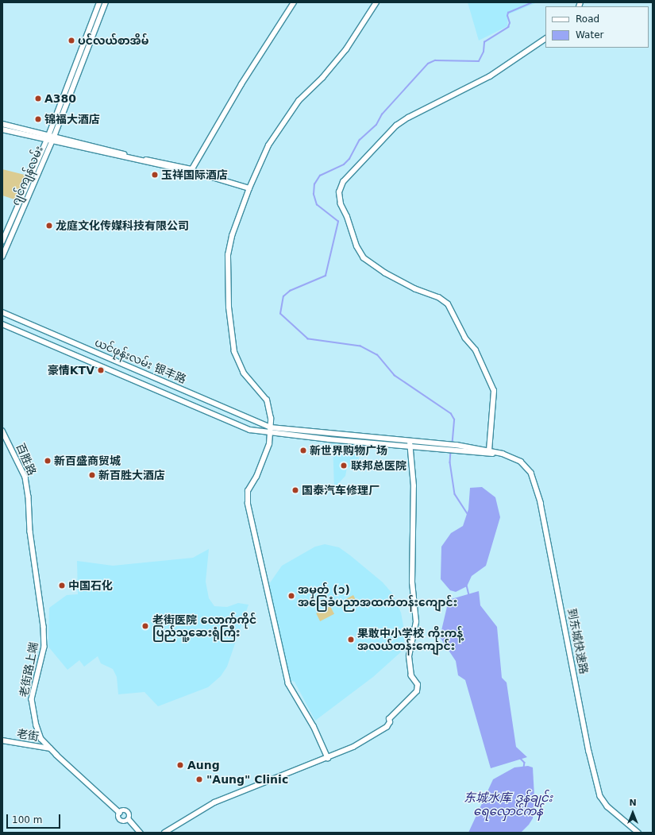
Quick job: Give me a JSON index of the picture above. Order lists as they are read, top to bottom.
{
  "streets": {
    "main road": [
      "ဂျင်ကျန်လမ်း",
      "ယင်ဖုန်းလမ်း 银丰路",
      "百胜路",
      "到东城快速路",
      "老街路上端",
      "老街"
    ]
  },
  "crossings": [
    ["ယင်ဖုန်းလမ်း 银丰路", "到东城快速路"],
    ["百胜路", "老街路上端"],
    ["老街路上端", "老街"]
  ],
  "water": ["东城水库 ဒွန်ချင်း ရေလှောင်ကန်"],
  "places": [
    "ပင်လယ်စာအိမ်",
    "A380",
    "锦福大酒店",
    "玉祥国际酒店",
    "龙庭文化传媒科技有限公司",
    "豪情KTV",
    "新世界购物广场",
    "新百盛商贸城",
    "联邦总医院",
    "新百胜大酒店",
    "国泰汽车修理厂",
    "中国石化",
    "အမှတ် (၁) အခြေခံပညာအထက်တန်းကျောင်း",
    "老街医院 လောက်ကိုင် ပြည်သူ့ဆေးရုံကြီး",
    "果敢中小学校 ကိုးကန့် အလယ်တန်းကျောင်း",
    "Aung",
    "\"Aung\" Clinic"
  ],
  "legend": ["Road", "Water"],
  "scale_bar": "100 m",
  "north": "top"
}
